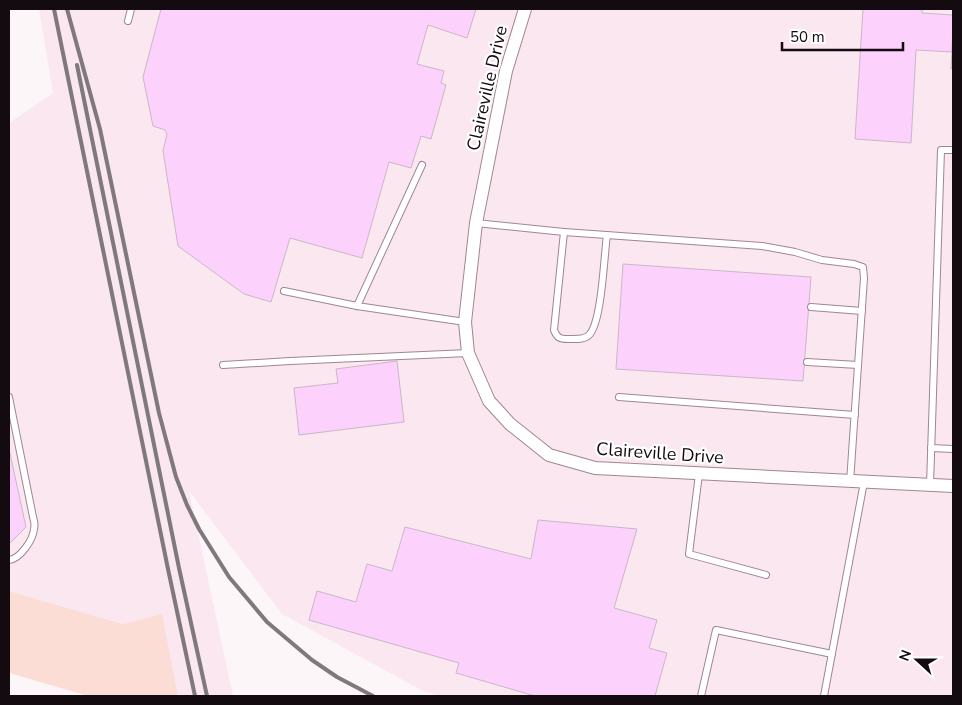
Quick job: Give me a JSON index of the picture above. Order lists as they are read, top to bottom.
{
  "streets": {
    "street": ["Claireville Drive"]
  },
  "scale_bar": "50 m",
  "north": "left"
}
